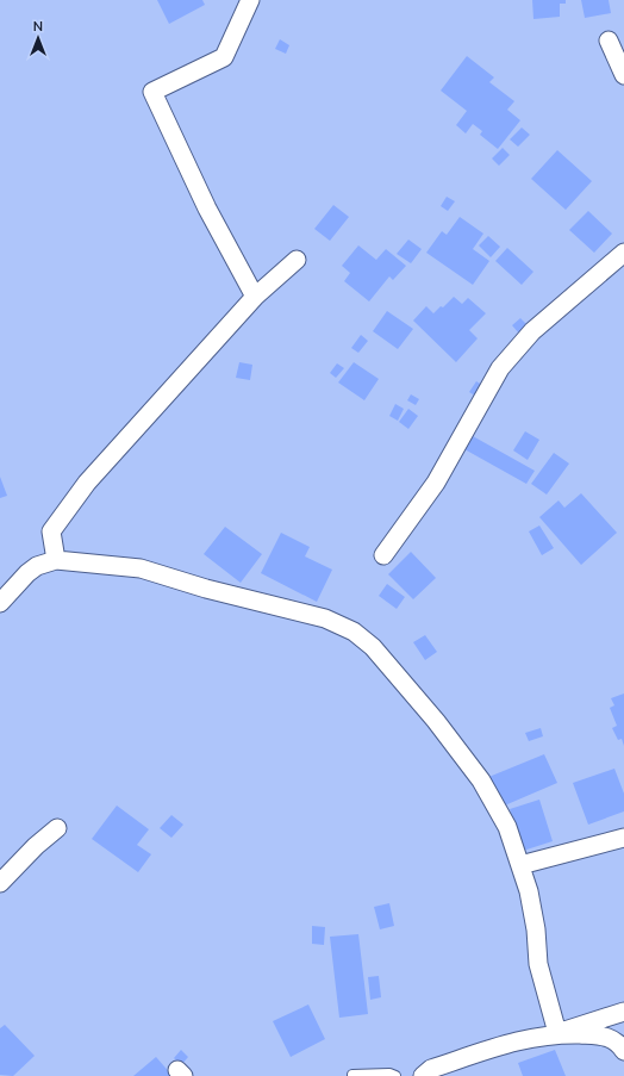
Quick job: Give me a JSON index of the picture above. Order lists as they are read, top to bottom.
{
  "north": "top"
}
